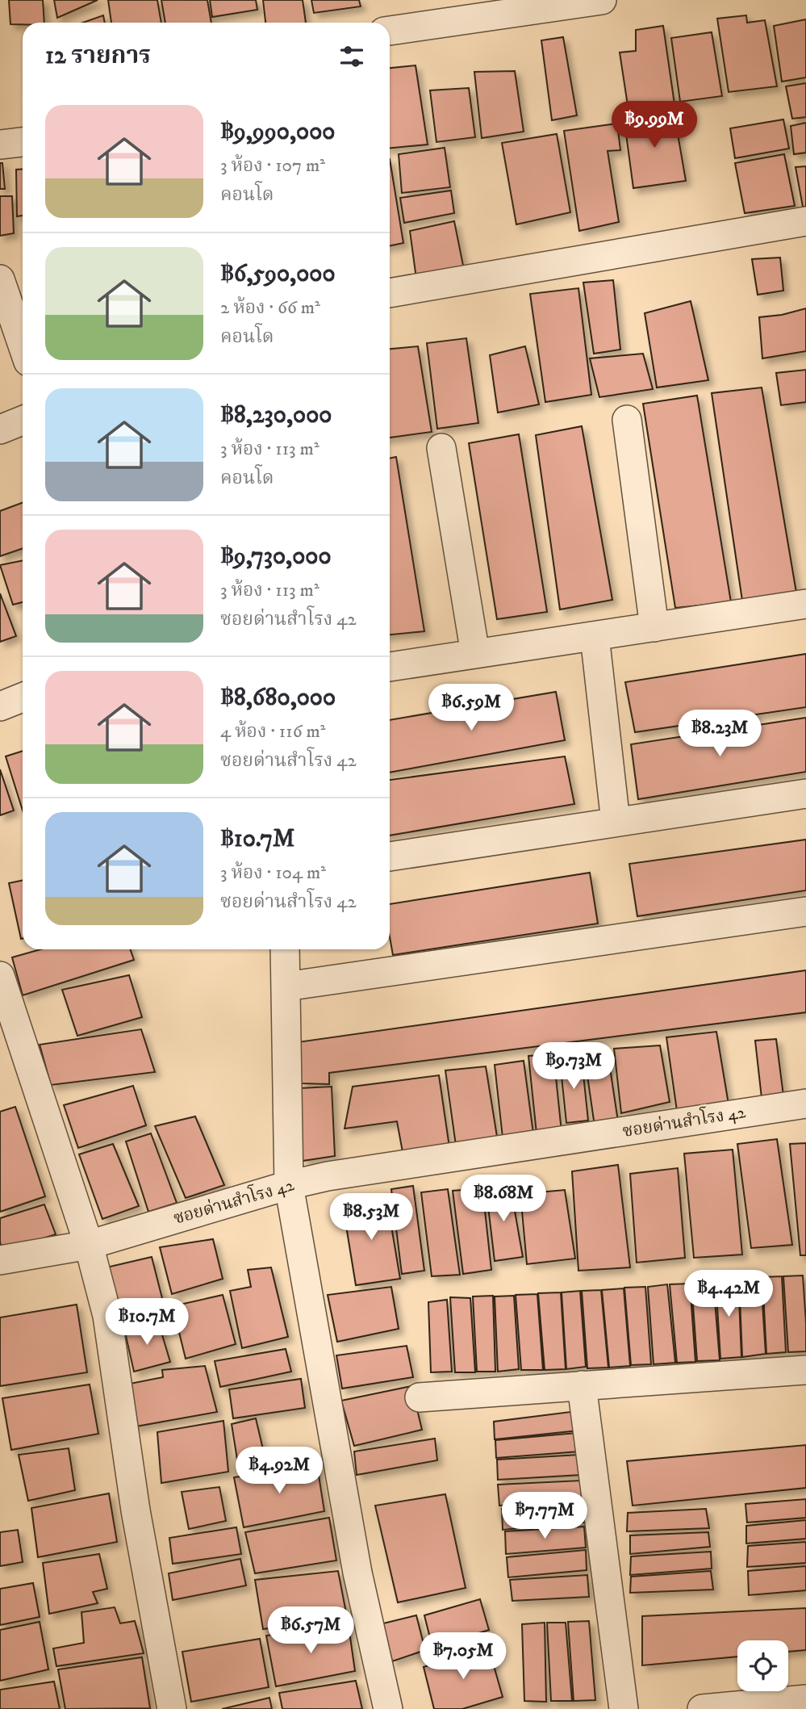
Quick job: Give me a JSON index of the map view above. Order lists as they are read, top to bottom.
{
  "streets": {
    "street": ["ซอยด่านสำโรง 42"]
  },
  "page": {
    "heading": "12 รายการ",
    "list": [
      {
        "name": "฿9,990,000",
        "note": "3 ห้อง · 107 m² · คอนโด"
      },
      {
        "name": "฿6,590,000",
        "note": "2 ห้อง · 66 m² · คอนโด"
      },
      {
        "name": "฿8,230,000",
        "note": "3 ห้อง · 113 m² · คอนโด"
      },
      {
        "name": "฿9,730,000",
        "note": "3 ห้อง · 113 m² · ซอยด่านสำโรง 42"
      },
      {
        "name": "฿8,680,000",
        "note": "4 ห้อง · 116 m² · ซอยด่านสำโรง 42"
      },
      {
        "name": "฿10.7M",
        "note": "3 ห้อง · 104 m² · ซอยด่านสำโรง 42"
      }
    ],
    "price": [
      "฿9.99M",
      "฿6.59M",
      "฿8.23M",
      "฿9.73M",
      "฿8.68M",
      "฿8.53M",
      "฿4.42M",
      "฿10.7M",
      "฿4.92M",
      "฿7.77M",
      "฿6.57M",
      "฿7.05M"
    ]
  }
}
